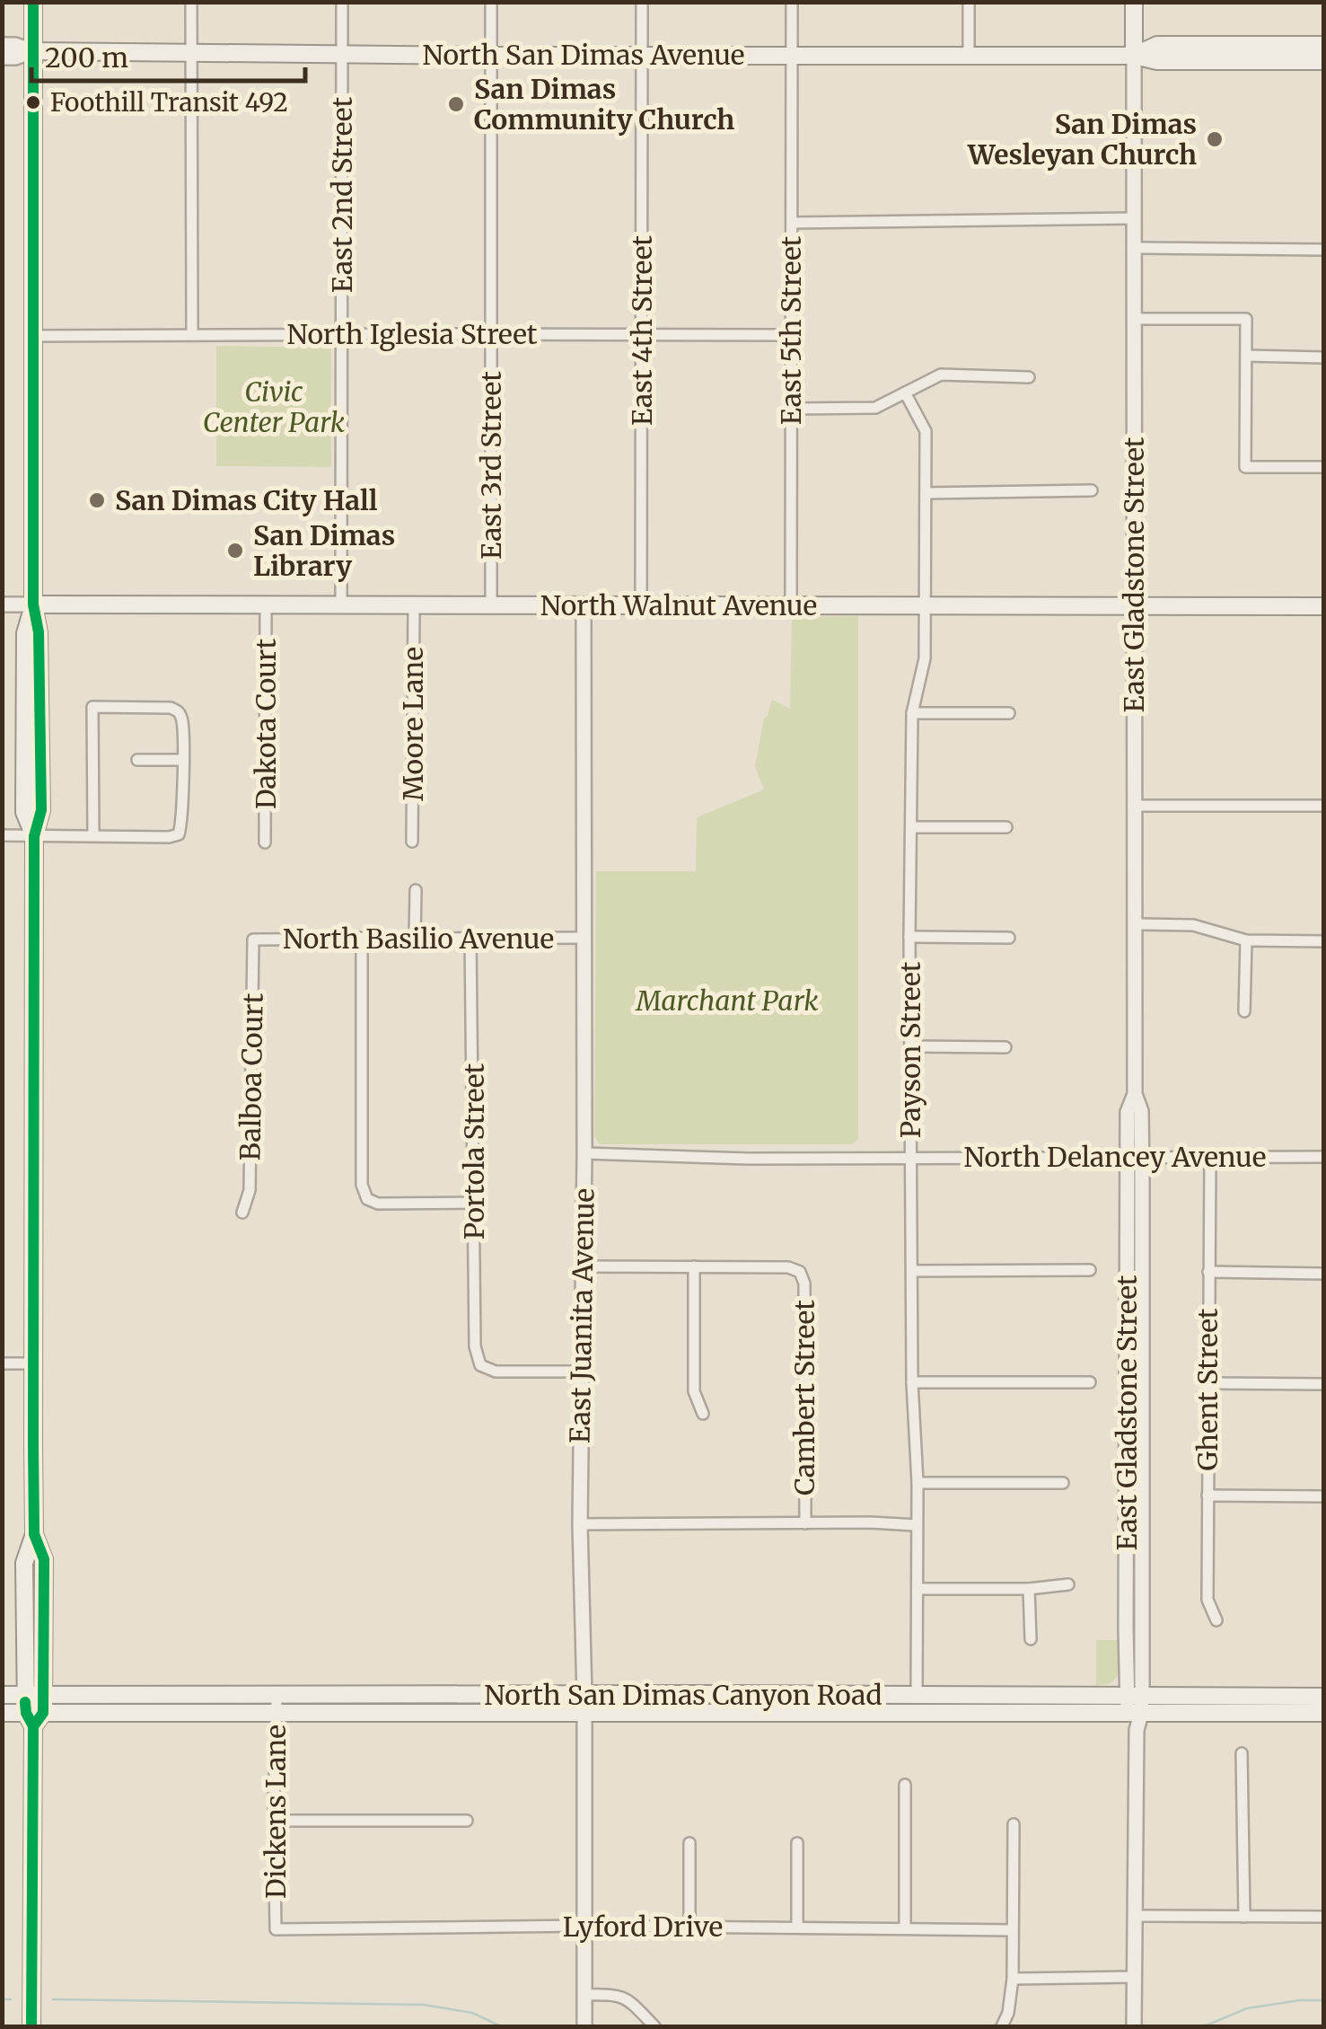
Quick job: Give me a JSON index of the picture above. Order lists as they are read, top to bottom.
{
  "streets": {
    "main road": ["North San Dimas Avenue", "North Walnut Avenue", "North San Dimas Canyon Road"],
    "street": [
      "East 2nd Street",
      "East 4th Street",
      "East 5th Street",
      "North Iglesia Street",
      "East 3rd Street",
      "East Gladstone Street",
      "Dakota Court",
      "Moore Lane",
      "North Basilio Avenue",
      "Payson Street",
      "Balboa Court",
      "Portola Street",
      "North Delancey Avenue",
      "East Juanita Avenue",
      "Ghent Street",
      "Cambert Street",
      "Dickens Lane",
      "Lyford Drive"
    ]
  },
  "crossings": [
    ["North San Dimas Avenue", "East 2nd Street"],
    ["North San Dimas Avenue", "East 4th Street"],
    ["North San Dimas Avenue", "East 5th Street"],
    ["North San Dimas Avenue", "East 3rd Street"],
    ["North San Dimas Avenue", "East Gladstone Street"],
    ["East 2nd Street", "North Iglesia Street"],
    ["East 2nd Street", "North Walnut Avenue"],
    ["East 4th Street", "North Iglesia Street"],
    ["East 4th Street", "North Walnut Avenue"],
    ["East 5th Street", "North Iglesia Street"],
    ["East 5th Street", "North Walnut Avenue"],
    ["North Iglesia Street", "East 3rd Street"],
    ["East 3rd Street", "North Walnut Avenue"],
    ["East Gladstone Street", "North Walnut Avenue"],
    ["East Gladstone Street", "North Delancey Avenue"],
    ["East Gladstone Street", "North San Dimas Canyon Road"],
    ["North Walnut Avenue", "Dakota Court"],
    ["North Walnut Avenue", "Moore Lane"],
    ["North Walnut Avenue", "Payson Street"],
    ["North Walnut Avenue", "East Juanita Avenue"],
    ["North Basilio Avenue", "Balboa Court"],
    ["North Basilio Avenue", "Portola Street"],
    ["North Basilio Avenue", "East Juanita Avenue"],
    ["Payson Street", "North Delancey Avenue"],
    ["Payson Street", "North San Dimas Canyon Road"],
    ["Portola Street", "East Juanita Avenue"],
    ["North Delancey Avenue", "East Juanita Avenue"],
    ["North Delancey Avenue", "Ghent Street"],
    ["East Juanita Avenue", "North San Dimas Canyon Road"],
    ["East Juanita Avenue", "Lyford Drive"],
    ["North San Dimas Canyon Road", "Dickens Lane"],
    ["Dickens Lane", "Lyford Drive"]
  ],
  "parks": ["Civic Center Park", "Marchant Park"],
  "places": [
    "Foothill Transit 492",
    "San Dimas Community Church",
    "San Dimas Wesleyan Church",
    "San Dimas City Hall",
    "San Dimas Library"
  ],
  "lines": ["transit line 492"],
  "scale_bar": "200 m"
}
